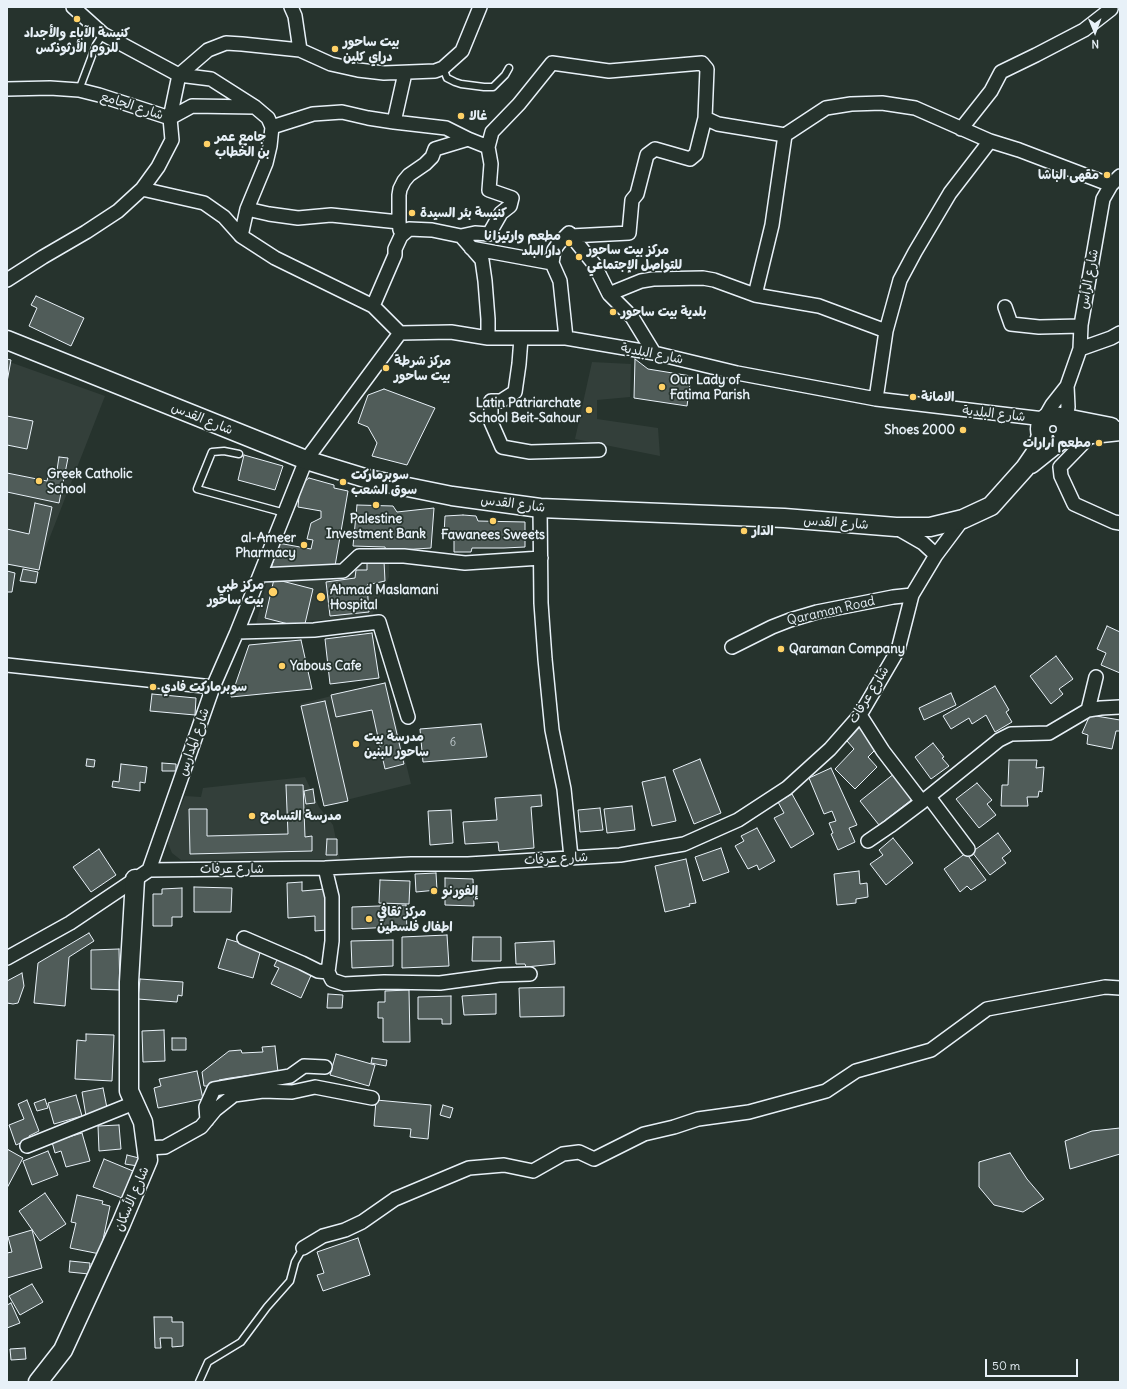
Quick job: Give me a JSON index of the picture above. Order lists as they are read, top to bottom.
{
  "streets": {
    "main road": ["شارع القدس", "شارع الأسكان"],
    "street": [
      "شارع الجامع",
      "شارع الرأس",
      "شارع البلدية",
      "Qaraman Road",
      "شارع عرفات",
      "شارع المدارس"
    ]
  },
  "crossings": [
    ["شارع الرأس", "شارع البلدية"],
    ["شارع الرأس", "شارع القدس"],
    ["شارع البلدية", "شارع القدس"],
    ["شارع البلدية", "شارع المدارس"],
    ["شارع القدس", "شارع عرفات"],
    ["شارع القدس", "شارع المدارس"],
    ["Qaraman Road", "شارع عرفات"],
    ["شارع عرفات", "شارع المدارس"],
    ["شارع عرفات", "شارع الأسكان"],
    ["شارع المدارس", "شارع الأسكان"]
  ],
  "places": [
    "كنيسة الآباء والأجداد للروم الأرثوذكس",
    "بيت ساحور دراي كلين",
    "غالا",
    "جامع عمر بن الخطاب",
    "مقهى الباشا",
    "كنيسة بئر السيدة",
    "مطعم وارتيزانا دار البلد",
    "مركز بيت ساحور للتواصل الإجتماعي",
    "بلدية بيت ساحور",
    "مركز شرطة بيت ساحور",
    "Our Lady of Fatima Parish",
    "الامانة",
    "Latin Patriarchate School Beit-Sahour",
    "Shoes 2000",
    "مطعم أرارات",
    "Greek Catholic School",
    "سوبرماركت سوق الشعب",
    "Palestine Investment Bank",
    "Fawanees Sweets",
    "الدار",
    "al-Ameer Pharmacy",
    "مركز طبي بيت ساحور",
    "Ahmad Maslamani Hospital",
    "Qaraman Company",
    "Yabous Cafe",
    "سوبرماركت فادي",
    "مدرسة بيت ساحور للبنين",
    "مدرسة التسامح",
    "إلفورنو",
    "مركز ثقافي اطفال فلسطين"
  ],
  "house_numbers": ["6"],
  "scale_bar": "50 m",
  "north": "bottom"
}
